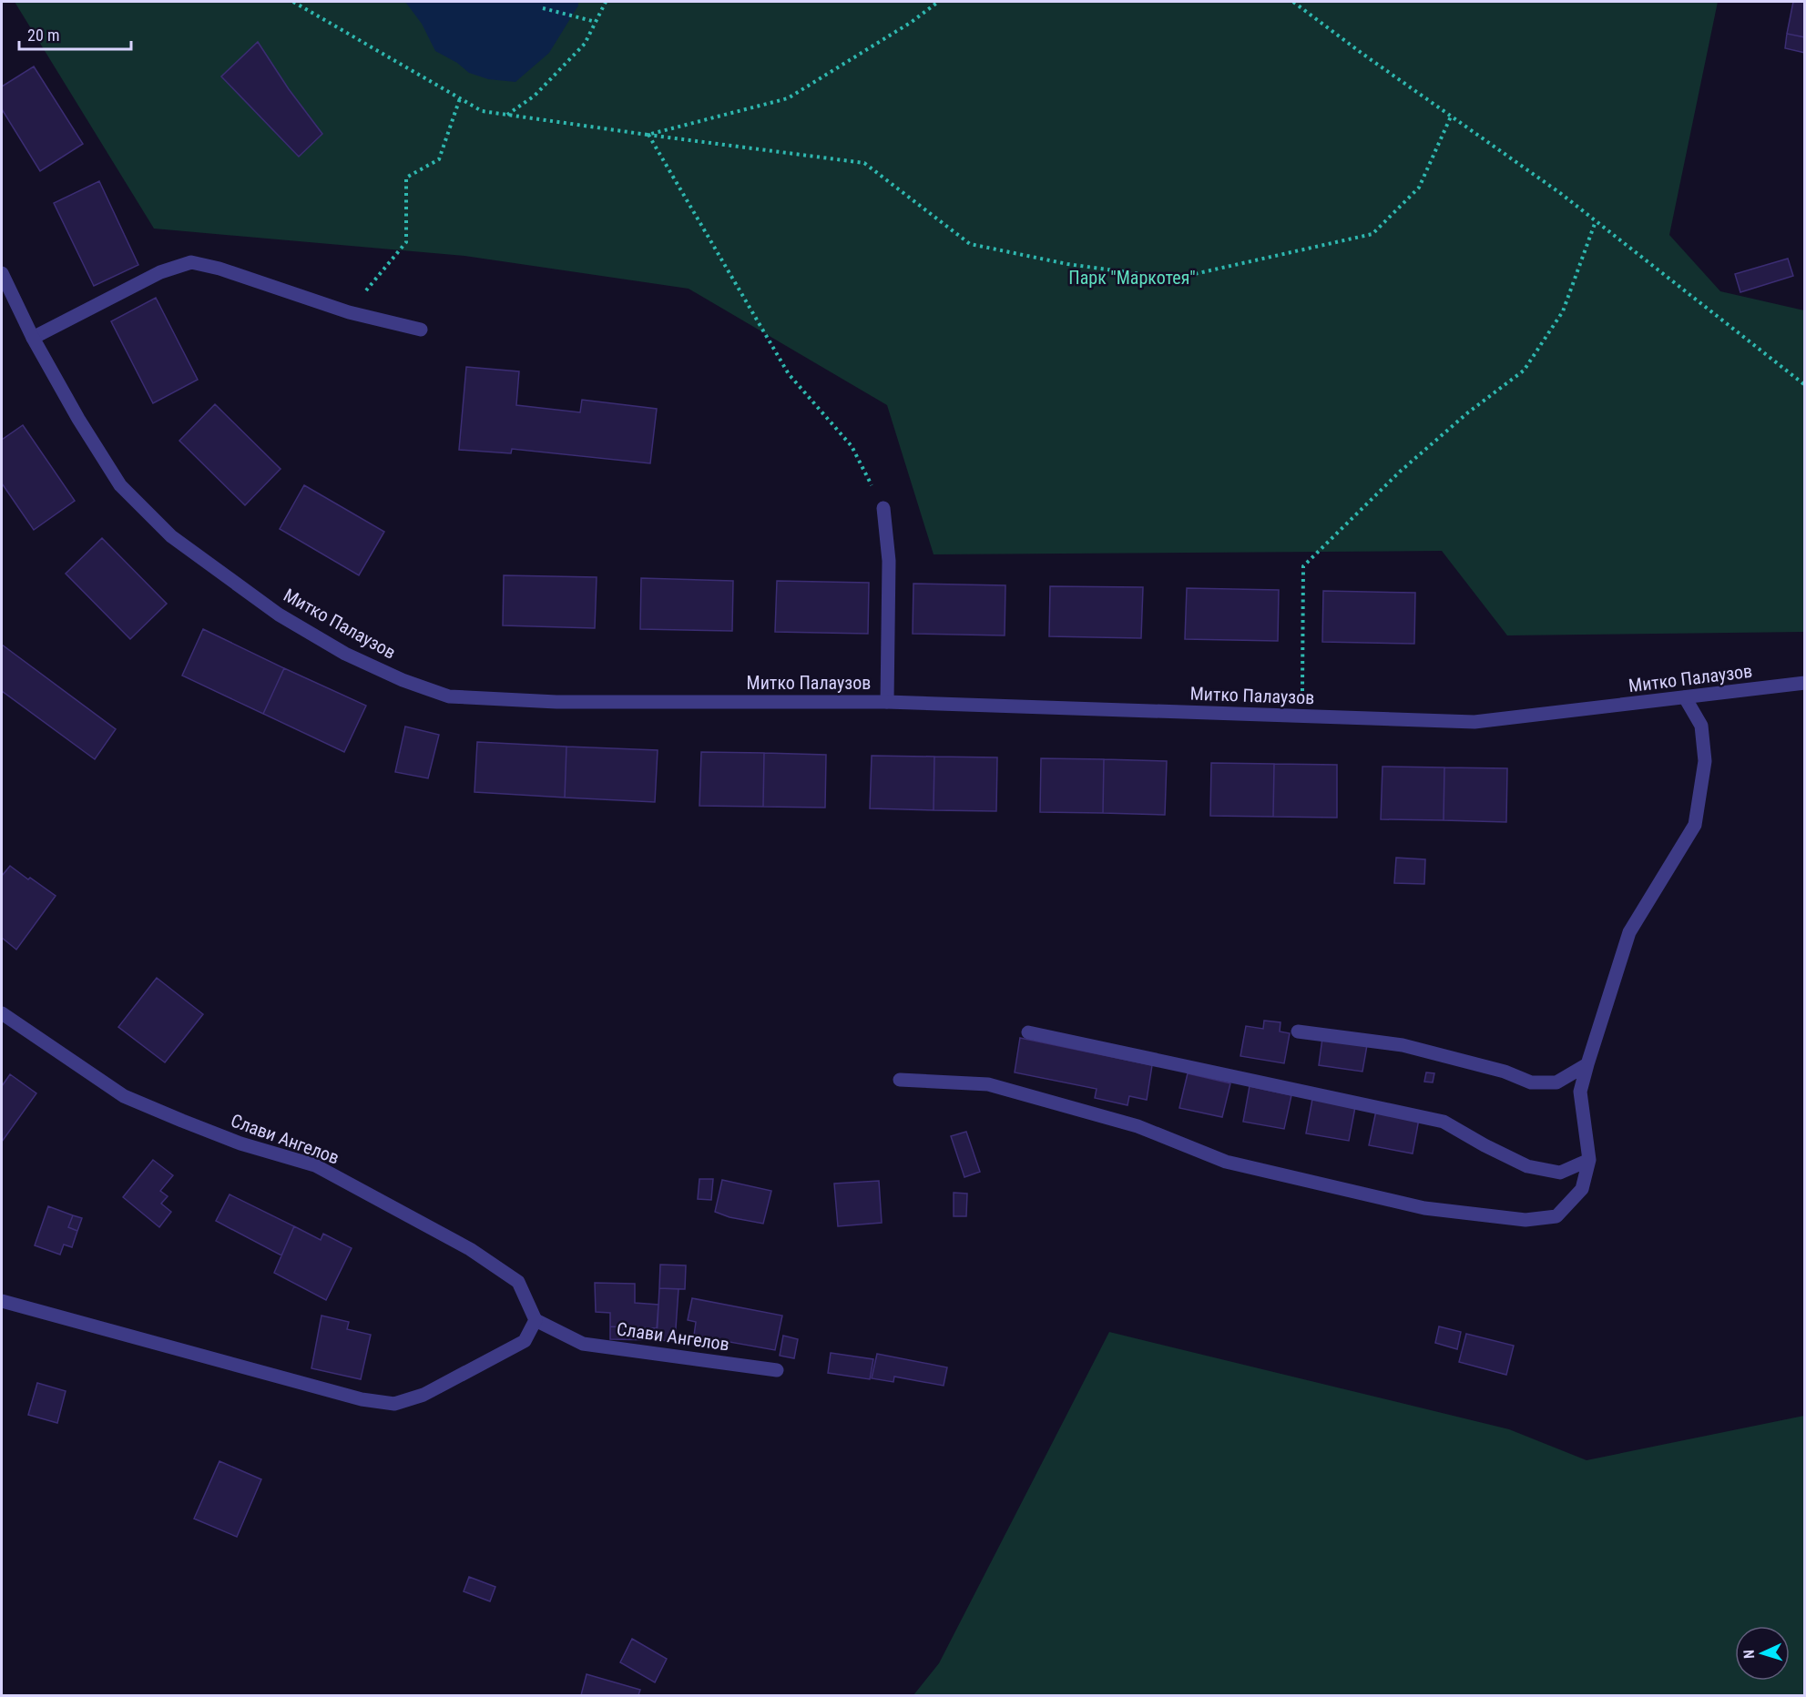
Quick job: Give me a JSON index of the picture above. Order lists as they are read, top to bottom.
{
  "streets": {
    "street": ["Митко Палаузов", "Слави Ангелов"]
  },
  "parks": ["Парк \"Маркотея\""],
  "scale_bar": "20 m",
  "north": "left"
}
